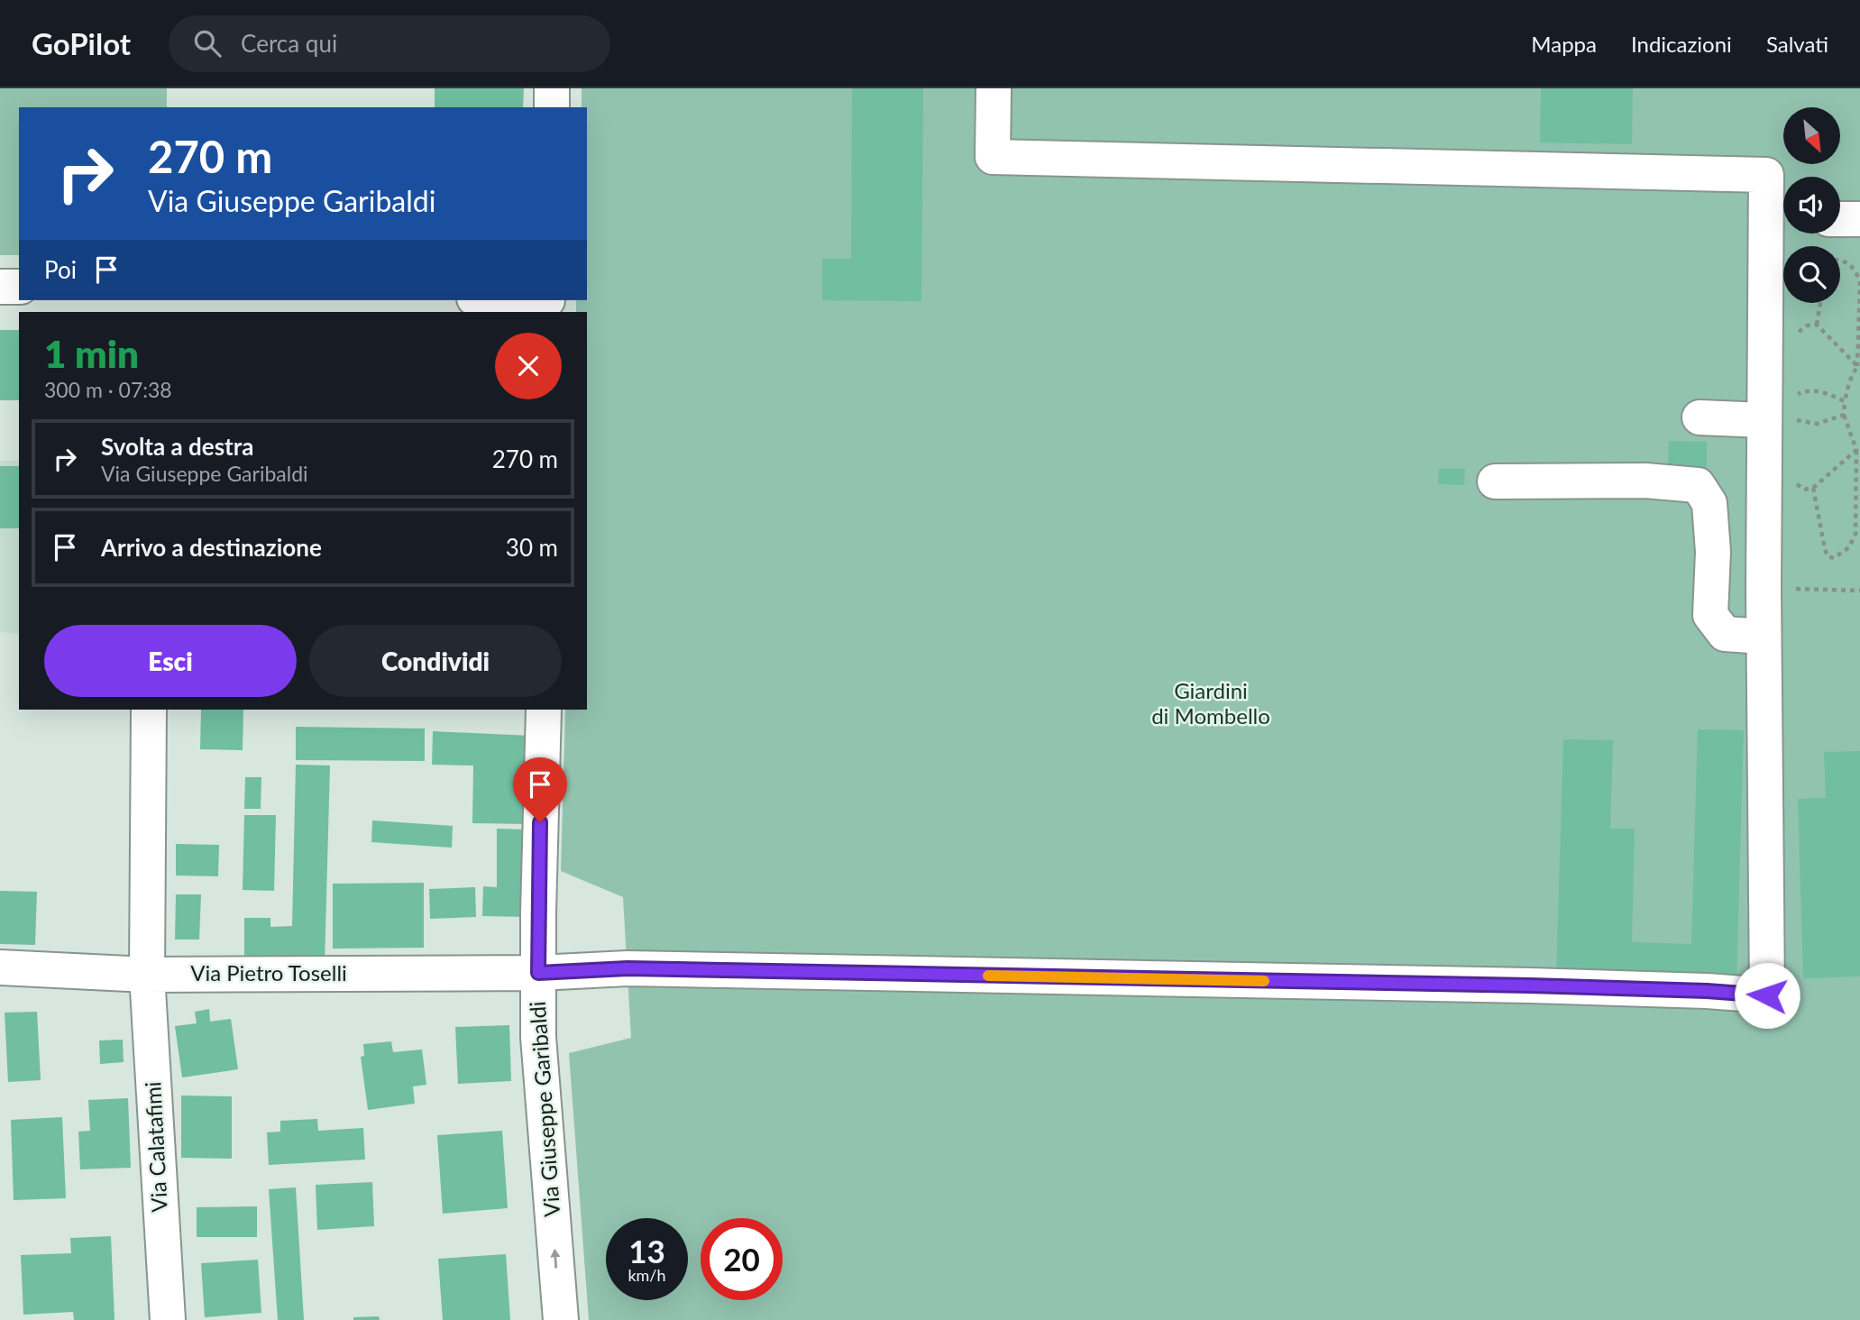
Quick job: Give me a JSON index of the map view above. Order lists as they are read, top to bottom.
{
  "streets": {
    "street": ["Via Pietro Toselli", "Via Giuseppe Garibaldi", "Via Calatafimi"]
  },
  "crossings": [
    ["Via Pietro Toselli", "Via Giuseppe Garibaldi"],
    ["Via Pietro Toselli", "Via Calatafimi"]
  ],
  "one_way": ["Via Giuseppe Garibaldi"],
  "parks": ["Giardini di Mombello"],
  "north": "bottom right",
  "page": {
    "header": "GoPilot",
    "search": "Cerca qui",
    "nav": ["Mappa", "Indicazioni", "Salvati"],
    "turn": ["270 m", "Via Giuseppe Garibaldi"],
    "then": "Poi",
    "heading": ["1 min", "300 m · 07:38"],
    "list": [
      {
        "name": "Svolta a destra",
        "note": "Via Giuseppe Garibaldi",
        "value": "270 m"
      },
      {
        "name": "Arrivo a destinazione",
        "value": "30 m"
      }
    ],
    "buttons": ["Esci", "Condividi"],
    "speed": "13 km/h",
    "limit": "20"
  }
}
